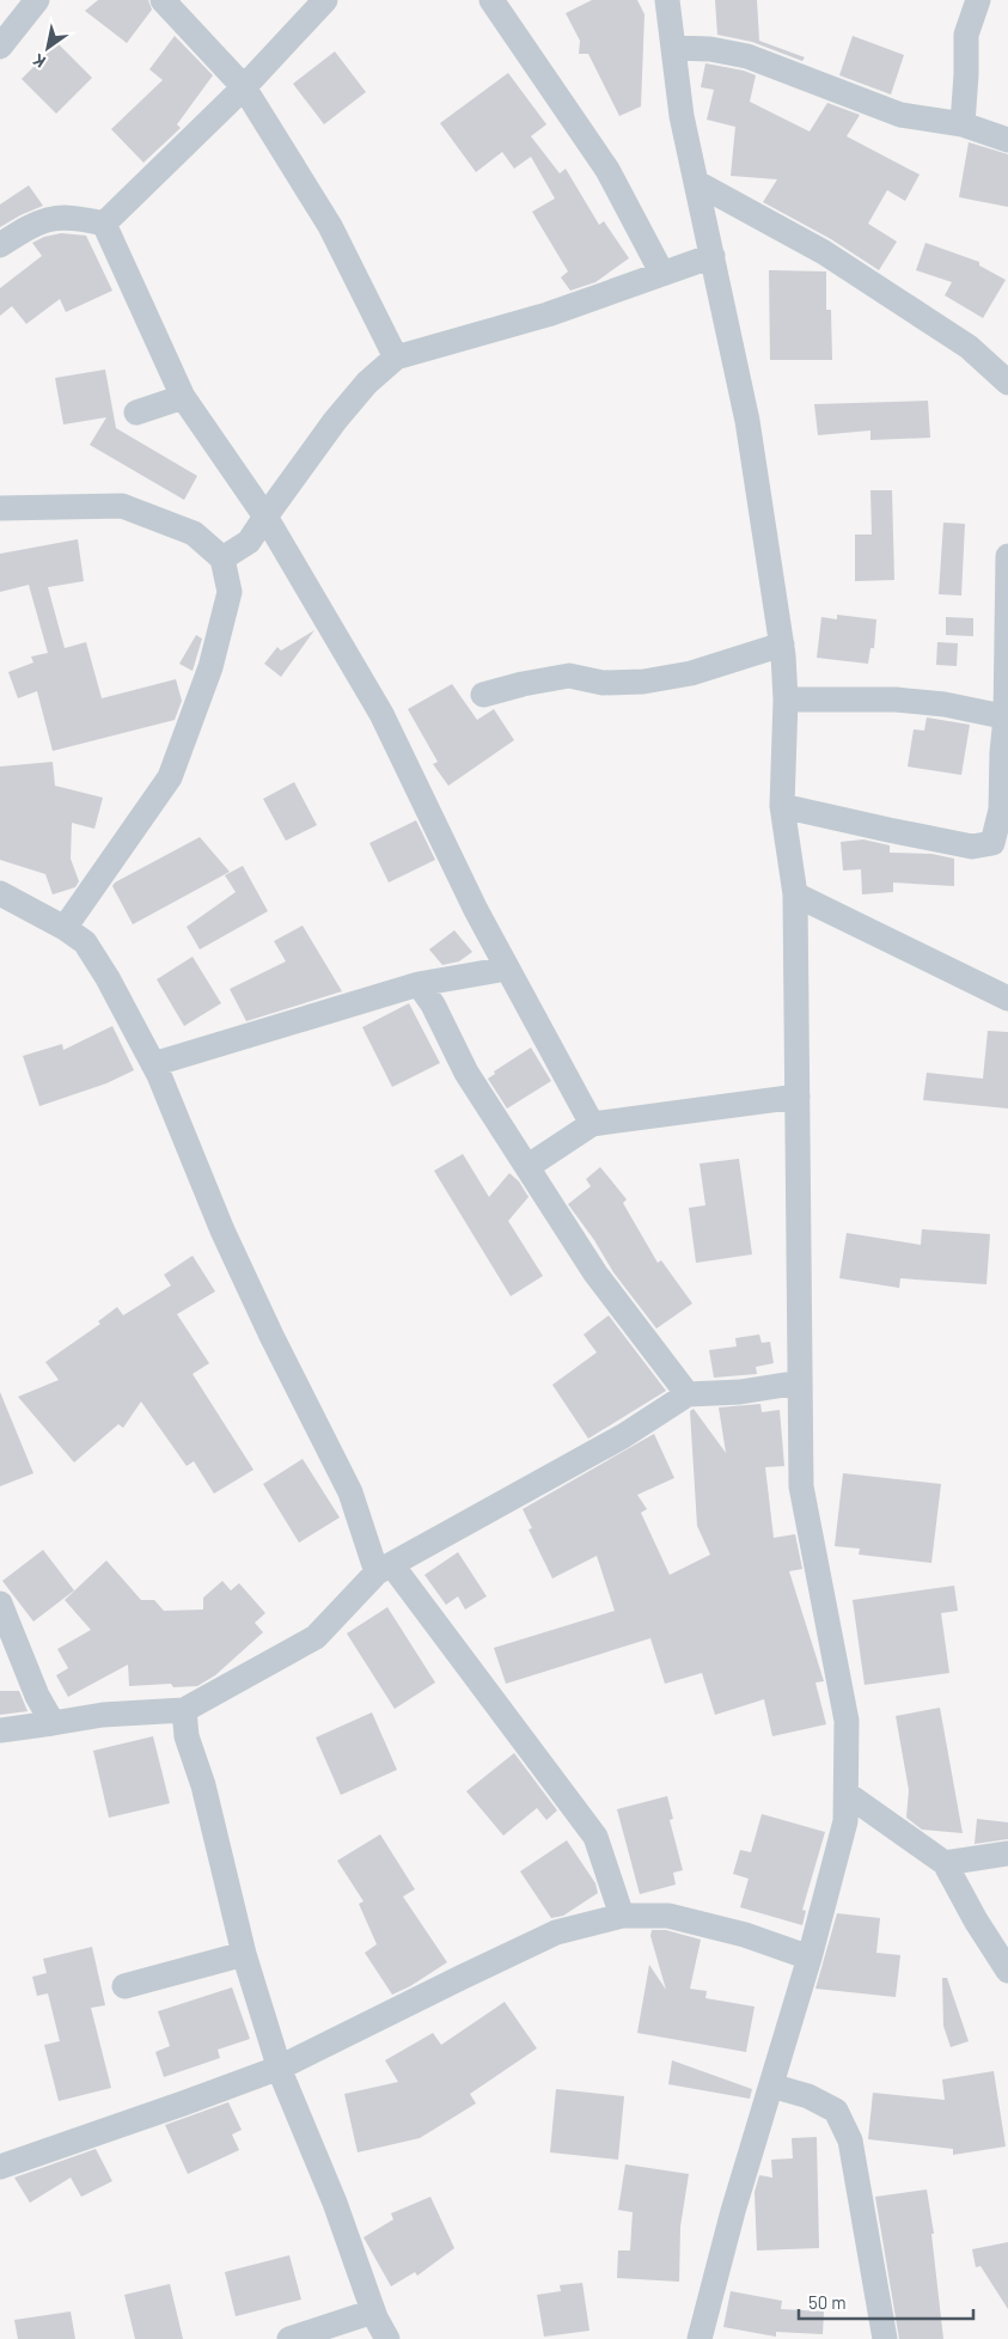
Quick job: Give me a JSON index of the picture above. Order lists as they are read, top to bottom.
{
  "scale_bar": "50 m",
  "north": "bottom left"
}
